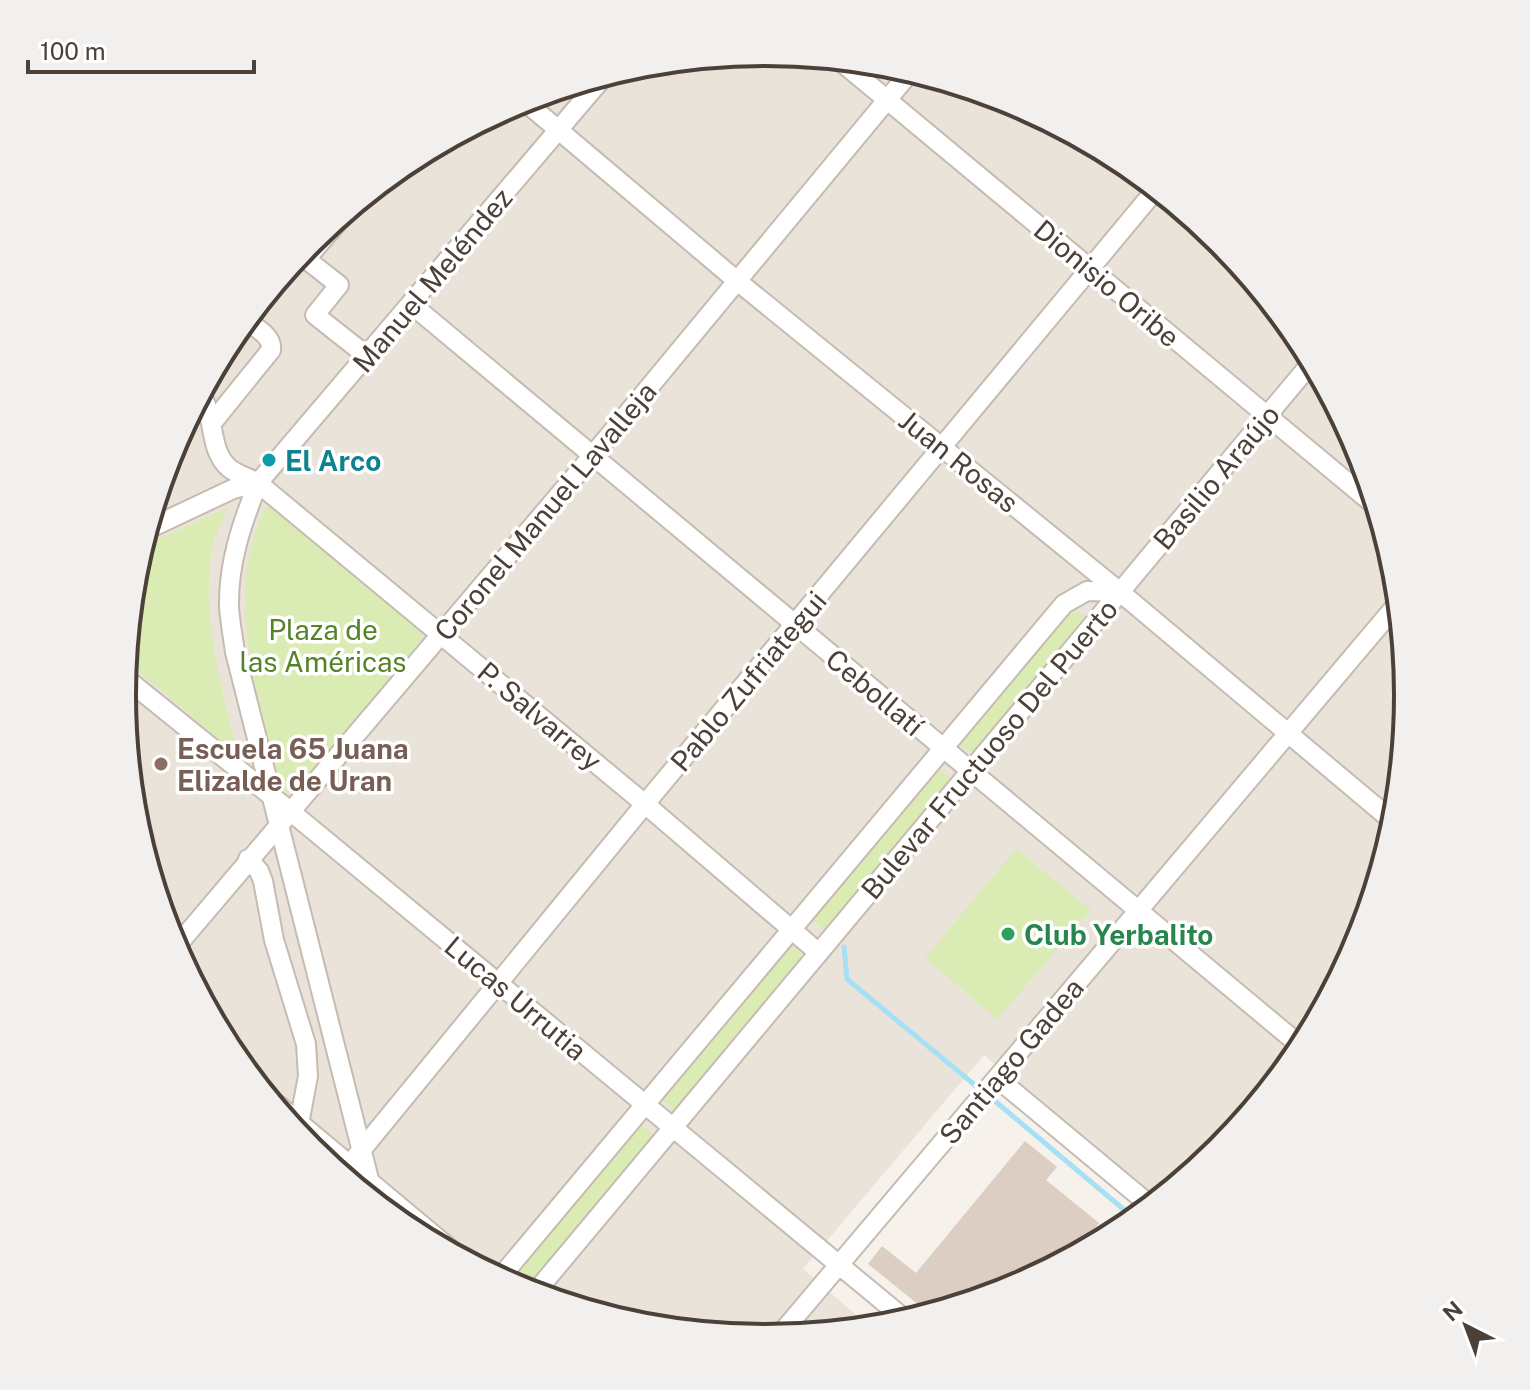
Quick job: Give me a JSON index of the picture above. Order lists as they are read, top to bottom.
{
  "streets": {
    "street": [
      "Manuel Meléndez",
      "Dionisio Oribe",
      "Juan Rosas",
      "Basilio Araújo",
      "Coronel Manuel Lavalleja",
      "Pablo Zufriategui",
      "Cebollatí",
      "P. Salvarrey",
      "Bulevar Fructuoso Del Puerto",
      "Lucas Urrutia",
      "Santiago Gadea"
    ]
  },
  "crossings": [
    ["Manuel Meléndez", "Juan Rosas"],
    ["Manuel Meléndez", "Cebollatí"],
    ["Manuel Meléndez", "P. Salvarrey"],
    ["Dionisio Oribe", "Basilio Araújo"],
    ["Dionisio Oribe", "Coronel Manuel Lavalleja"],
    ["Dionisio Oribe", "Pablo Zufriategui"],
    ["Juan Rosas", "Basilio Araújo"],
    ["Juan Rosas", "Coronel Manuel Lavalleja"],
    ["Juan Rosas", "Pablo Zufriategui"],
    ["Juan Rosas", "Bulevar Fructuoso Del Puerto"],
    ["Juan Rosas", "Santiago Gadea"],
    ["Basilio Araújo", "Bulevar Fructuoso Del Puerto"],
    ["Coronel Manuel Lavalleja", "Cebollatí"],
    ["Coronel Manuel Lavalleja", "P. Salvarrey"],
    ["Coronel Manuel Lavalleja", "Lucas Urrutia"],
    ["Pablo Zufriategui", "Cebollatí"],
    ["Pablo Zufriategui", "P. Salvarrey"],
    ["Pablo Zufriategui", "Lucas Urrutia"],
    ["Cebollatí", "Bulevar Fructuoso Del Puerto"],
    ["Cebollatí", "Santiago Gadea"],
    ["P. Salvarrey", "Bulevar Fructuoso Del Puerto"],
    ["Bulevar Fructuoso Del Puerto", "Lucas Urrutia"],
    ["Lucas Urrutia", "Santiago Gadea"]
  ],
  "parks": ["Plaza de las Américas"],
  "places": ["El Arco", "Escuela 65 Juana Elizalde de Uran", "Club Yerbalito"],
  "scale_bar": "100 m",
  "north": "top left"
}
